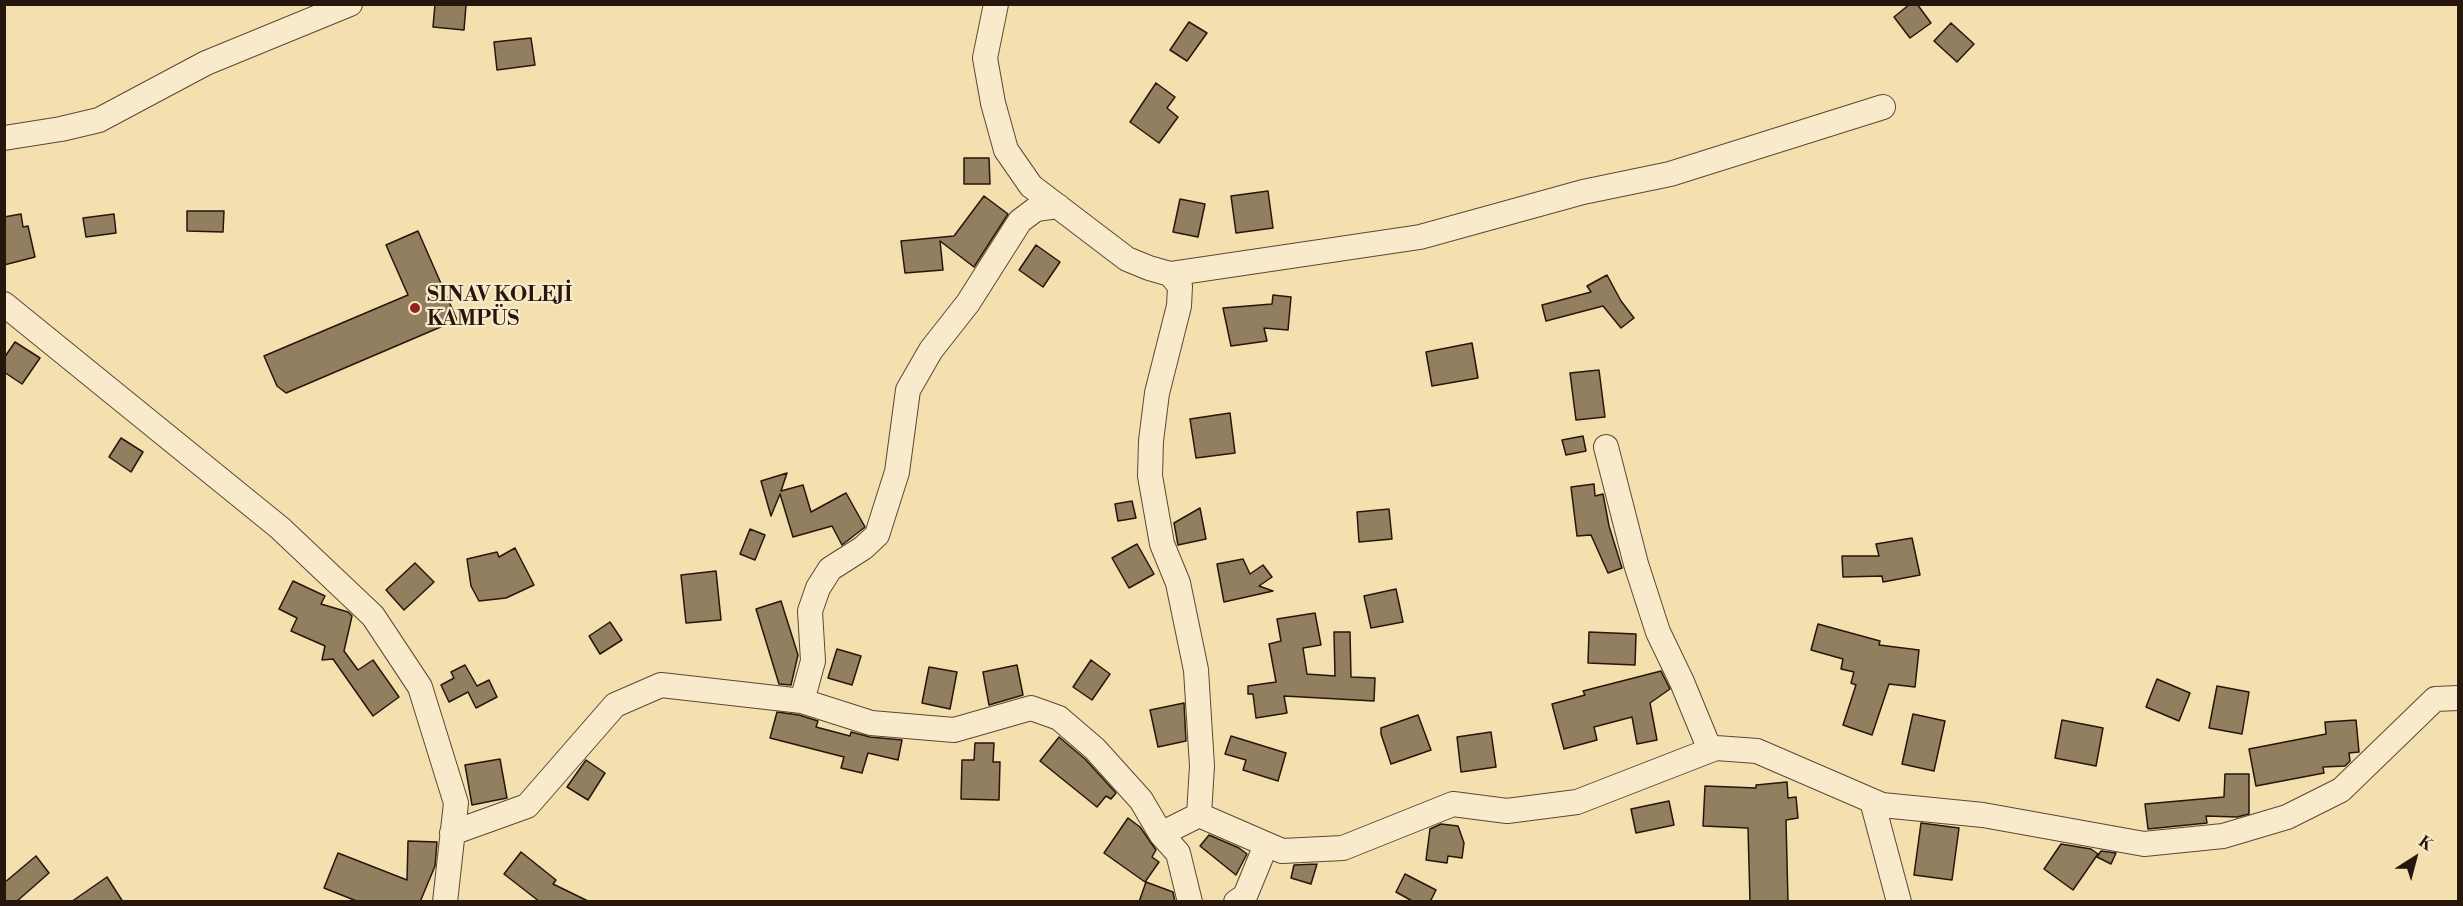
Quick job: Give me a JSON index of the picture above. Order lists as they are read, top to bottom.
{
  "places": ["SINAV KOLEJİ KAMPÜS"],
  "north": "top right"
}
